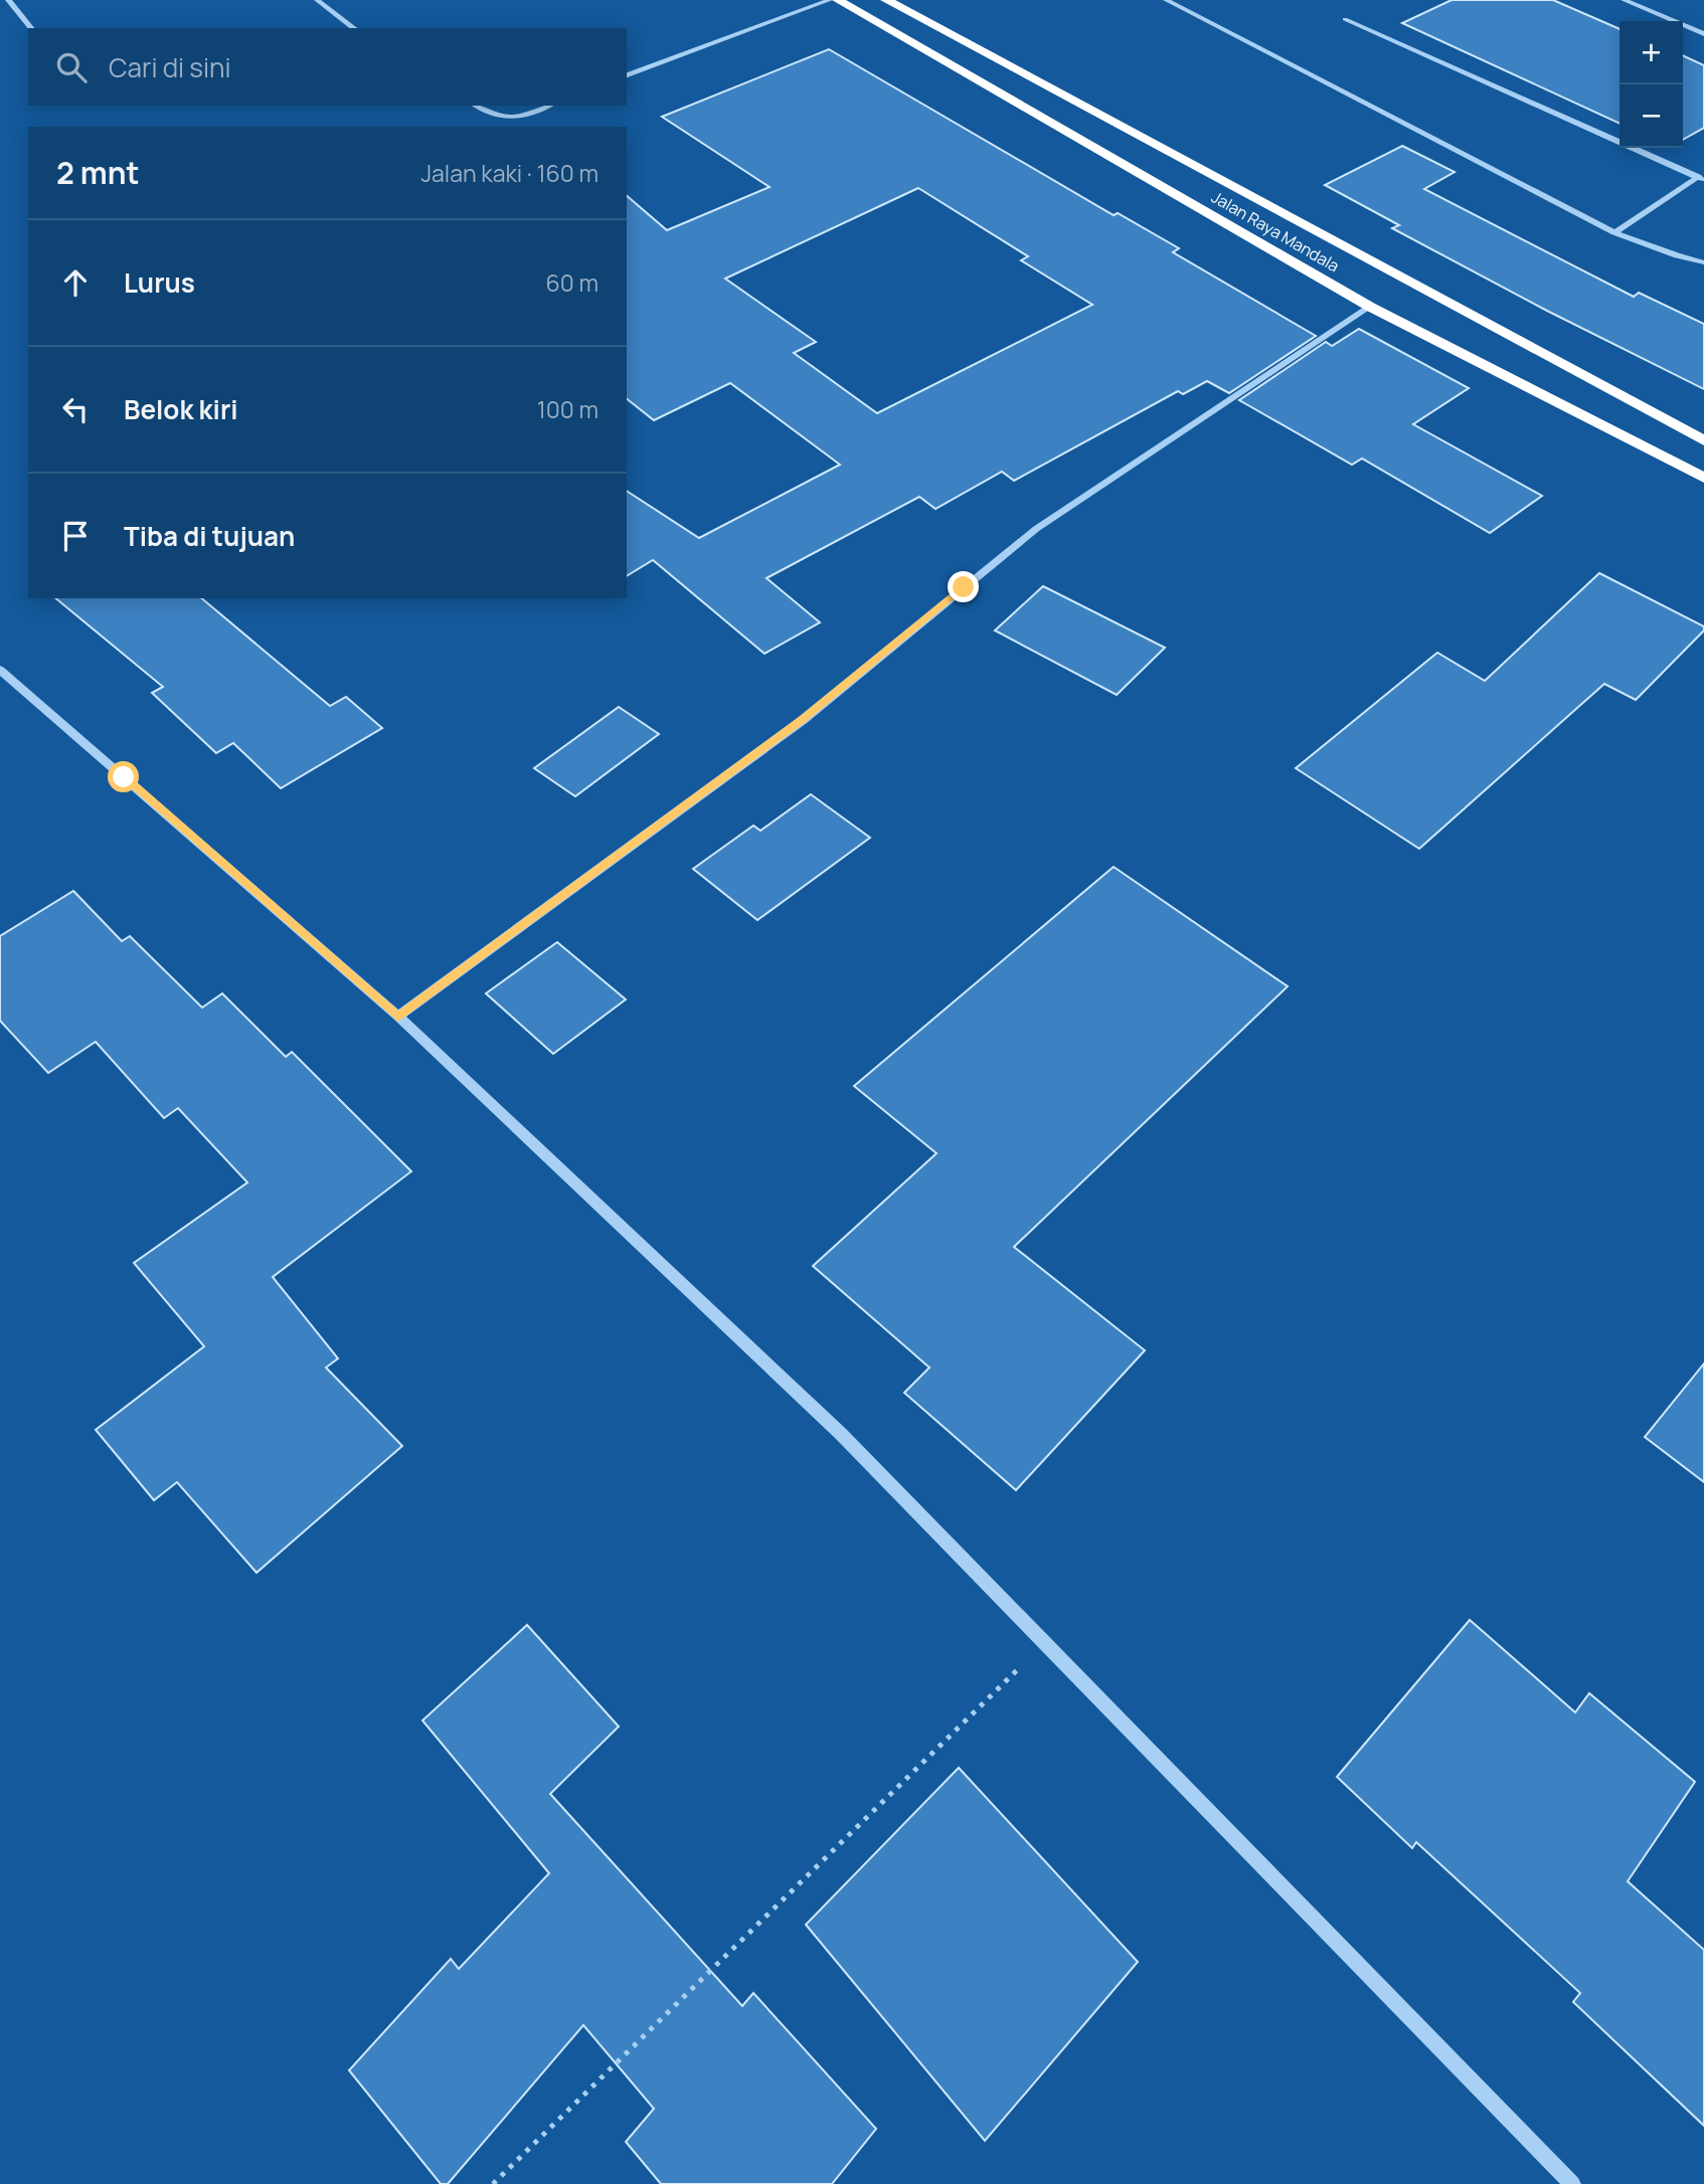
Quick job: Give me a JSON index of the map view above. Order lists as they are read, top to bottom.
{
  "streets": {
    "highway": ["Jalan Raya Mandala"]
  },
  "page": {
    "map_buttons": ["+", "−"],
    "search": "Cari di sini",
    "heading": ["2 mnt", "Jalan kaki · 160 m"],
    "list": [
      ["Lurus", "60 m"],
      ["Belok kiri", "100 m"],
      "Tiba di tujuan"
    ]
  }
}
